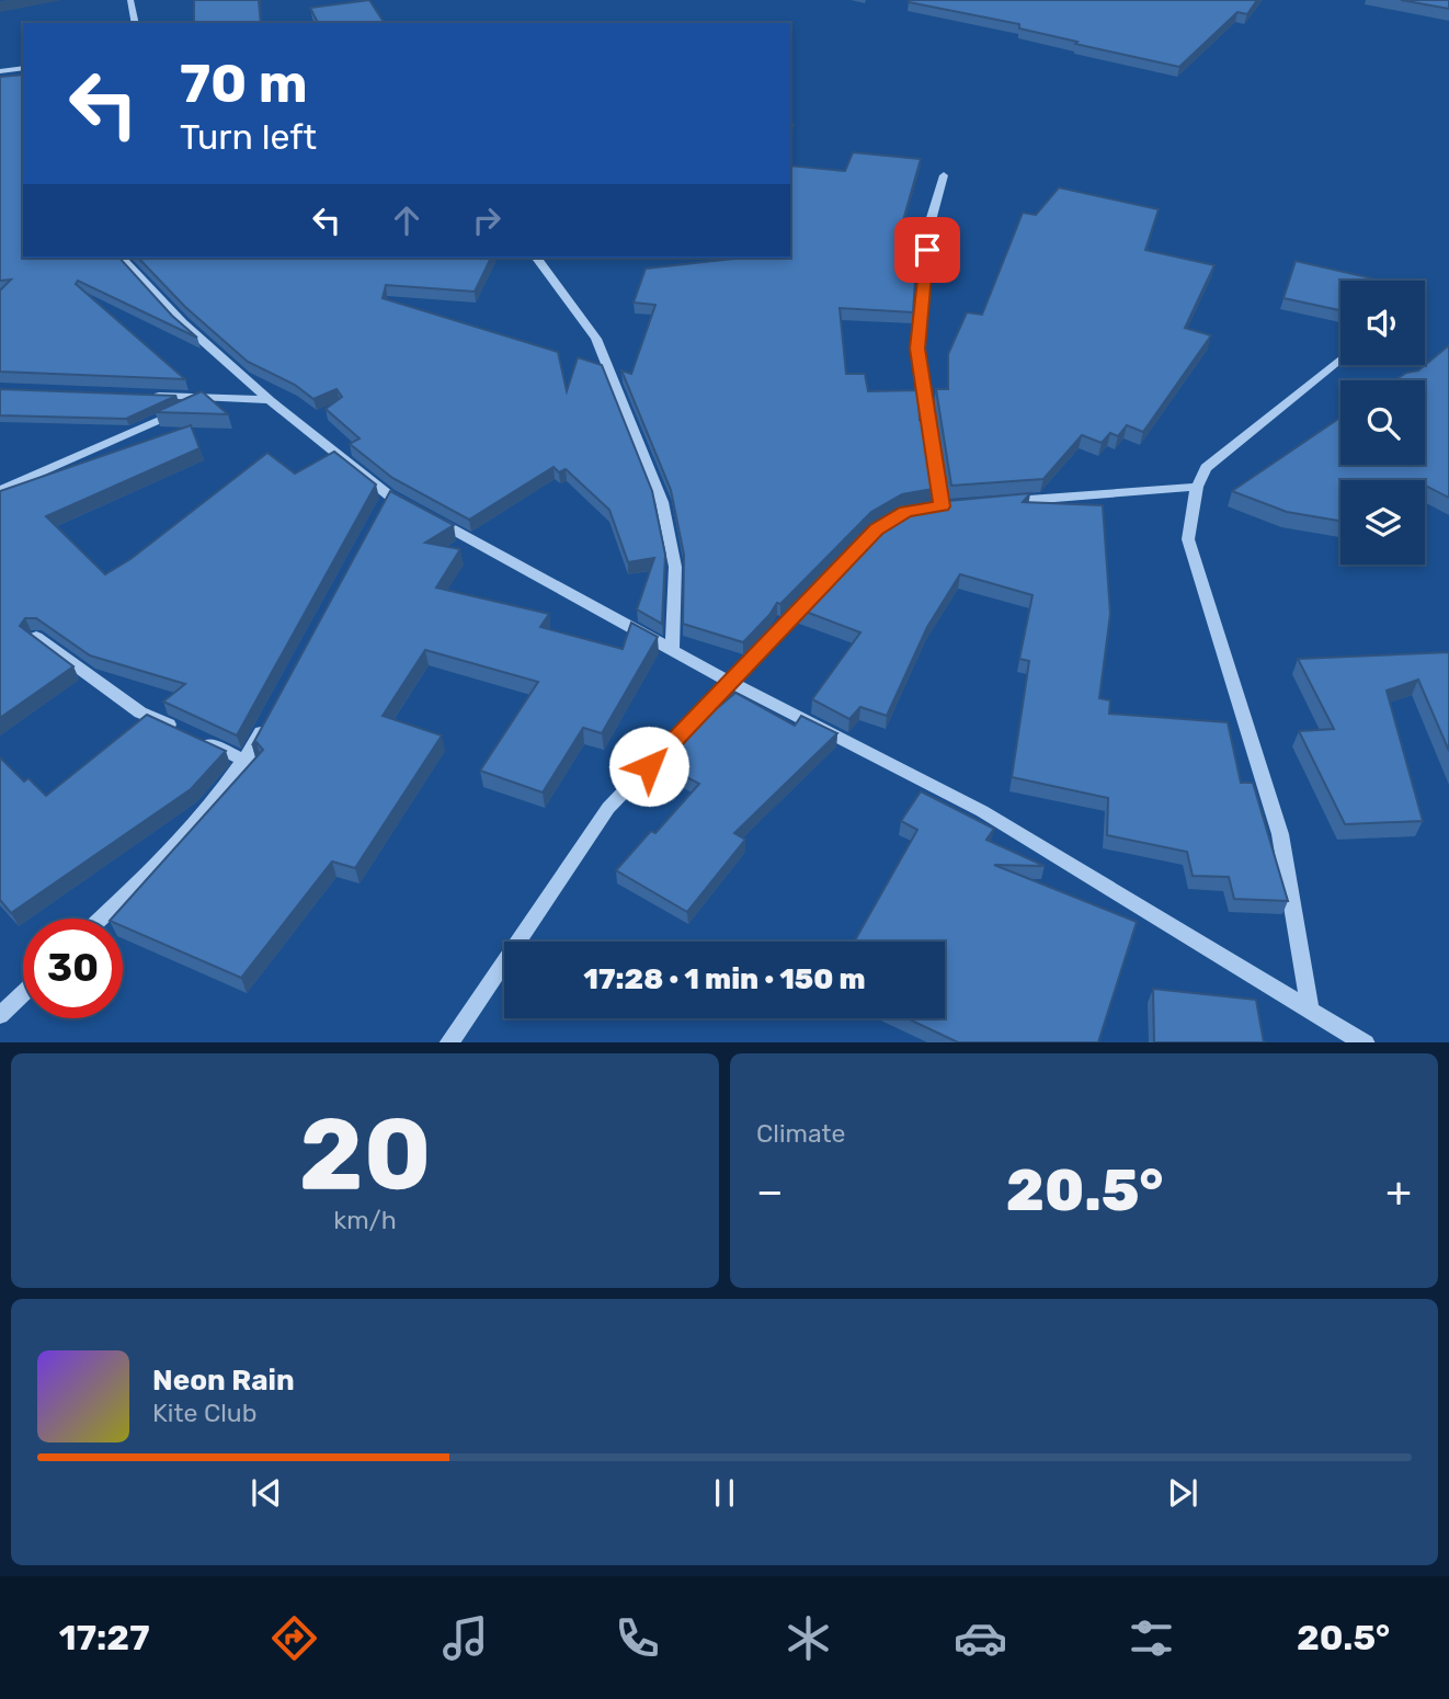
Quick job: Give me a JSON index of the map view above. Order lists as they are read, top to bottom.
{
  "page": {
    "turn": ["70 m", "Turn left"],
    "limit": "30",
    "trip": "17:28 · 1 min · 150 m",
    "tile": [
      ["20", "km/h"],
      "Climate"
    ],
    "heat": ["−", "20.5°", "+"],
    "song": ["Neon Rain", "Kite Club"],
    "tabs": ["17:27", "20.5°"]
  }
}
